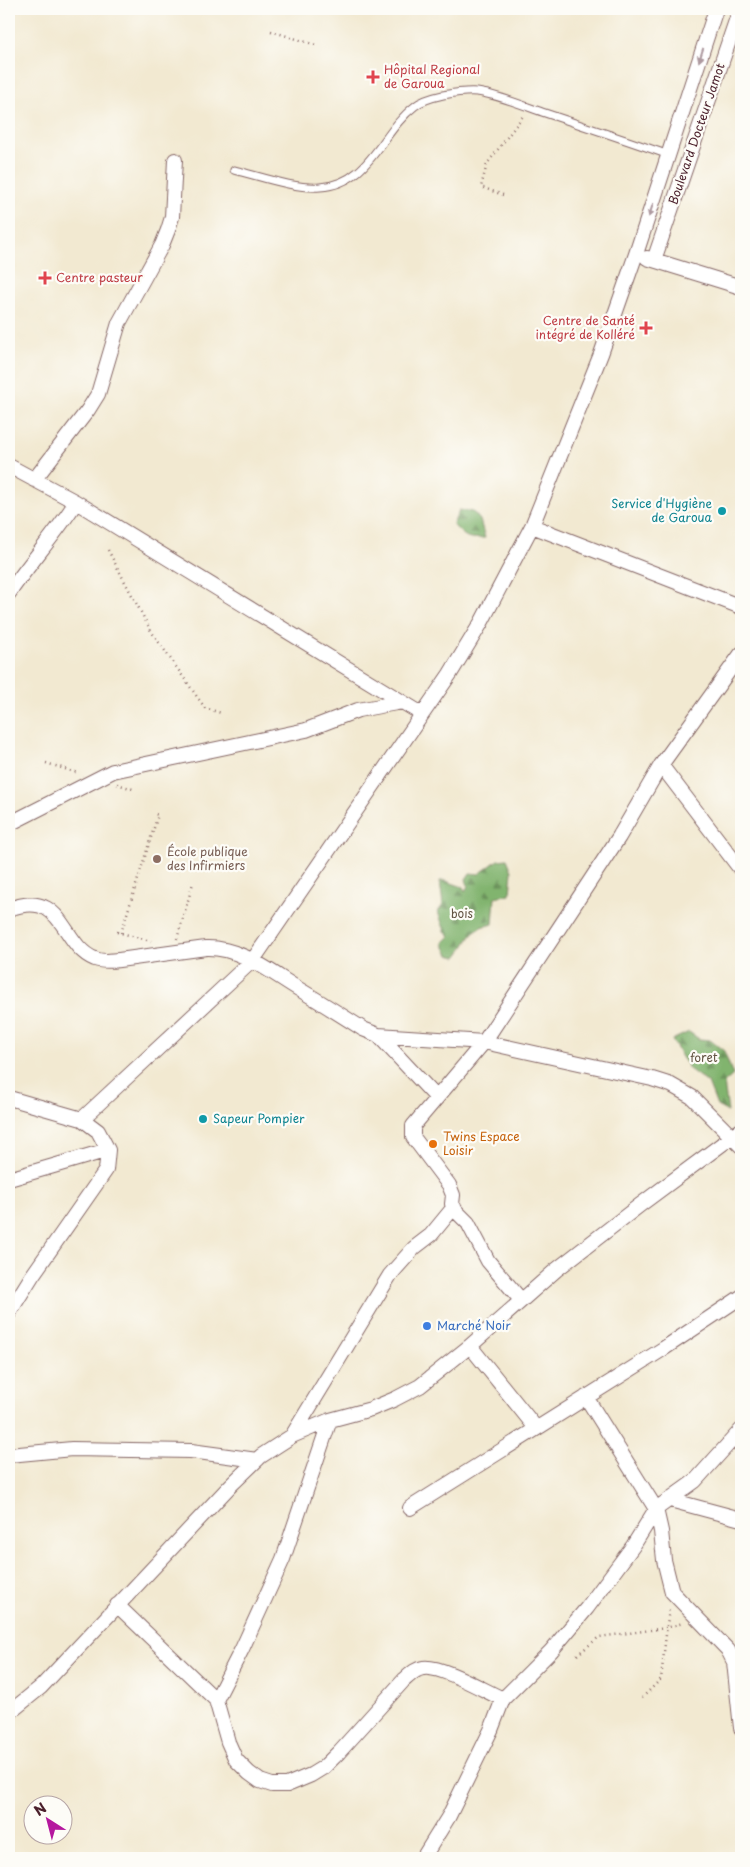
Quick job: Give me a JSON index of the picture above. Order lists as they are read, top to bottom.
{
  "streets": {
    "street": ["Boulevard Docteur Jamot"]
  },
  "parks": ["bois", "foret"],
  "places": {
    "health": ["Hôpital Regional de Garoua", "Centre pasteur", "Centre de Santé intégré de Kolléré"],
    "other": [
      "Service d'Hygiène de Garoua",
      "École publique des Infirmiers",
      "Sapeur Pompier",
      "Twins Espace Loisir",
      "Marché Noir"
    ]
  },
  "north": "top left"
}
